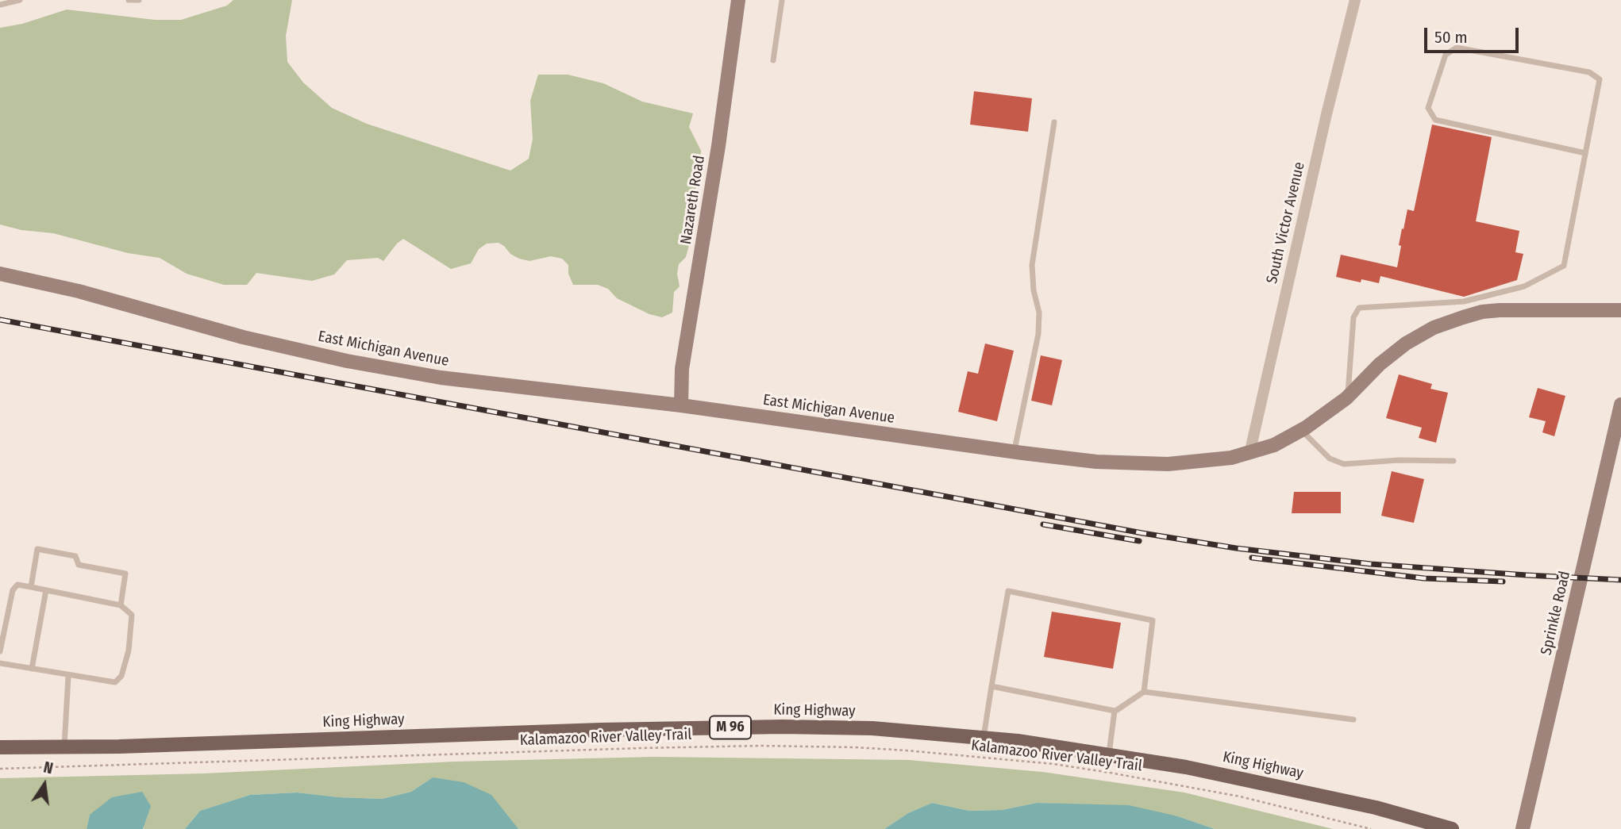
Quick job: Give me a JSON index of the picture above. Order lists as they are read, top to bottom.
{
  "streets": {
    "main road": ["King Highway", "M 96"],
    "street": [
      "Nazareth Road",
      "South Victor Avenue",
      "East Michigan Avenue",
      "Sprinkle Road"
    ],
    "path": ["Kalamazoo River Valley Trail"]
  },
  "crossings": [
    ["Nazareth Road", "East Michigan Avenue"],
    ["South Victor Avenue", "East Michigan Avenue"]
  ],
  "scale_bar": "50 m",
  "north": "top"
}
